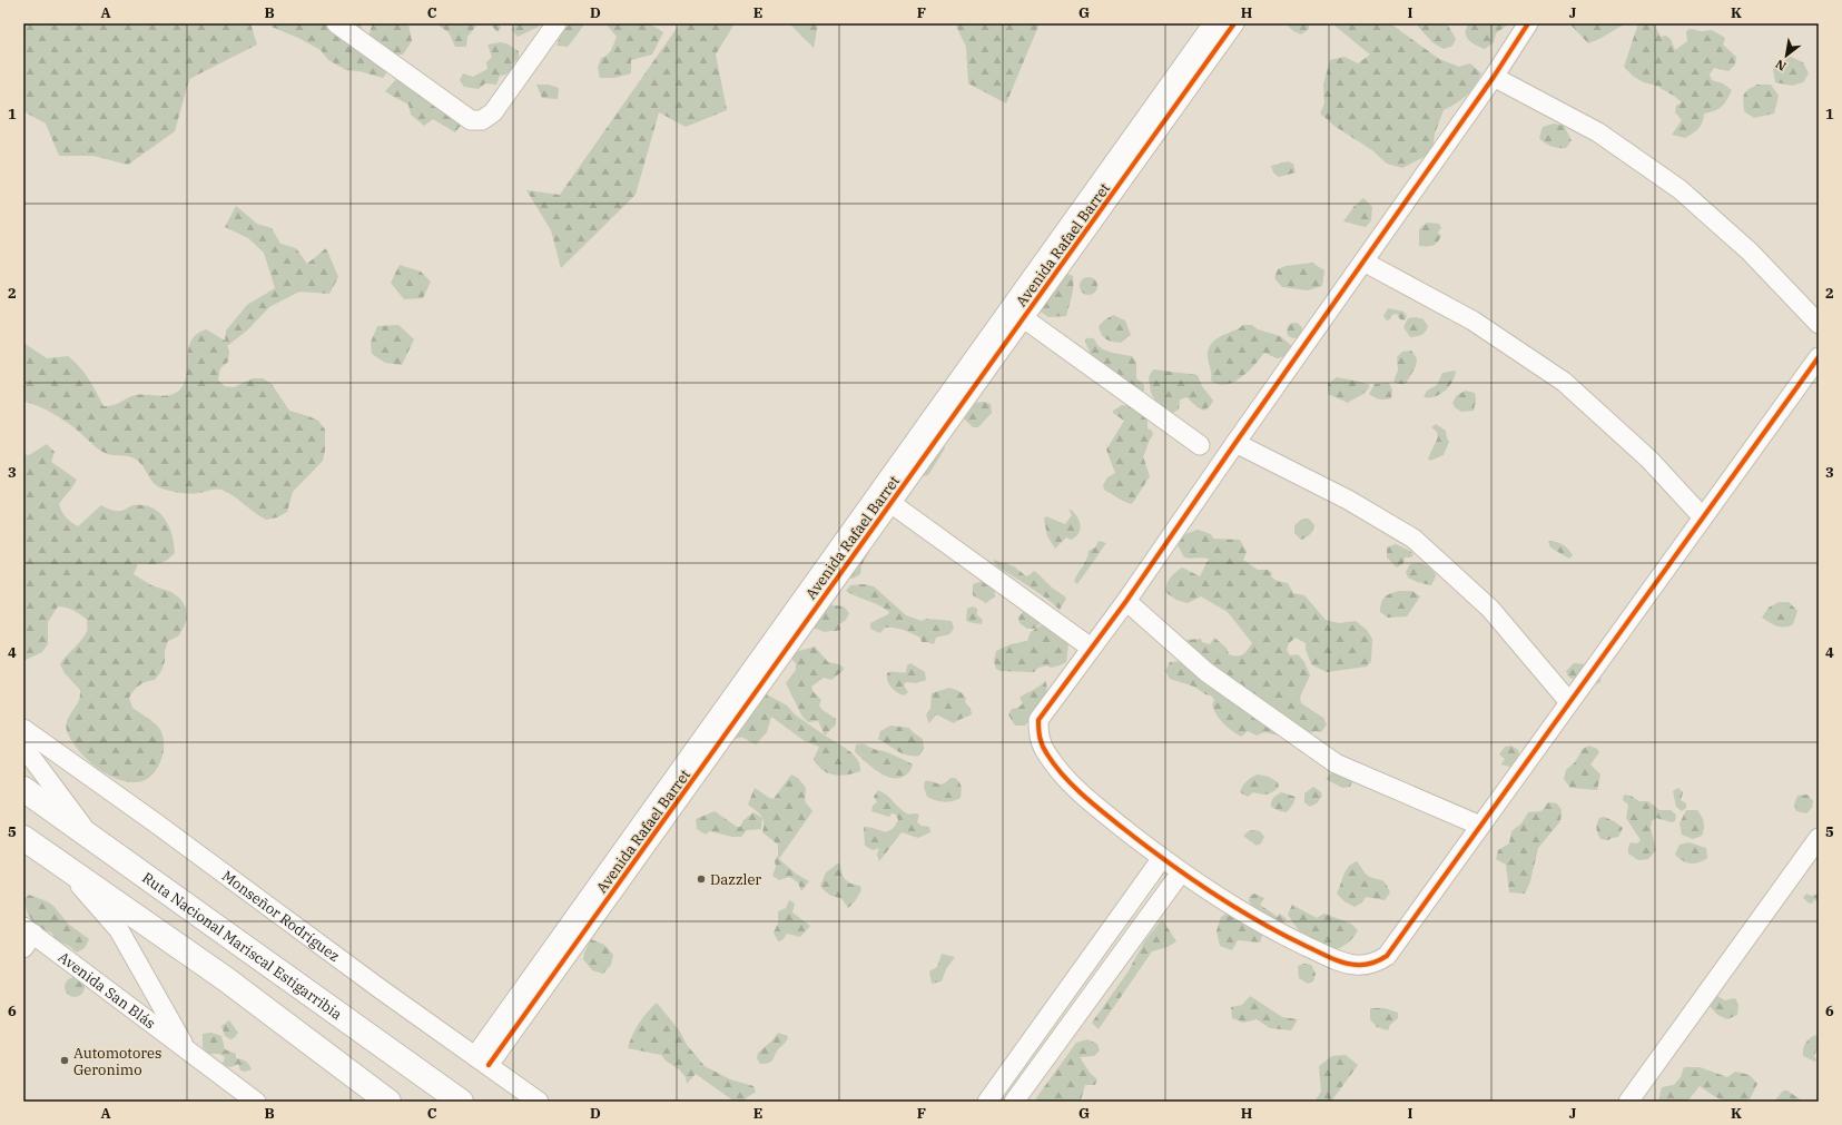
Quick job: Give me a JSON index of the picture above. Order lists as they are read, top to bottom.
{
  "streets": {
    "highway": ["Ruta Nacional Mariscal Estigarribia"],
    "street": ["Avenida Rafael Barret", "Monseñor Rodríguez", "Avenida San Blás"]
  },
  "crossings": [
    ["Avenida Rafael Barret", "Monseñor Rodríguez"]
  ],
  "places": ["Dazzler", "Automotores Geronimo"],
  "north": "bottom left",
  "grid": {
    "columns": [
      "A",
      "B",
      "C",
      "D",
      "E",
      "F",
      "G",
      "H",
      "I",
      "J",
      "K"
    ],
    "rows": [
      "1",
      "2",
      "3",
      "4",
      "5",
      "6"
    ]
  }
}
